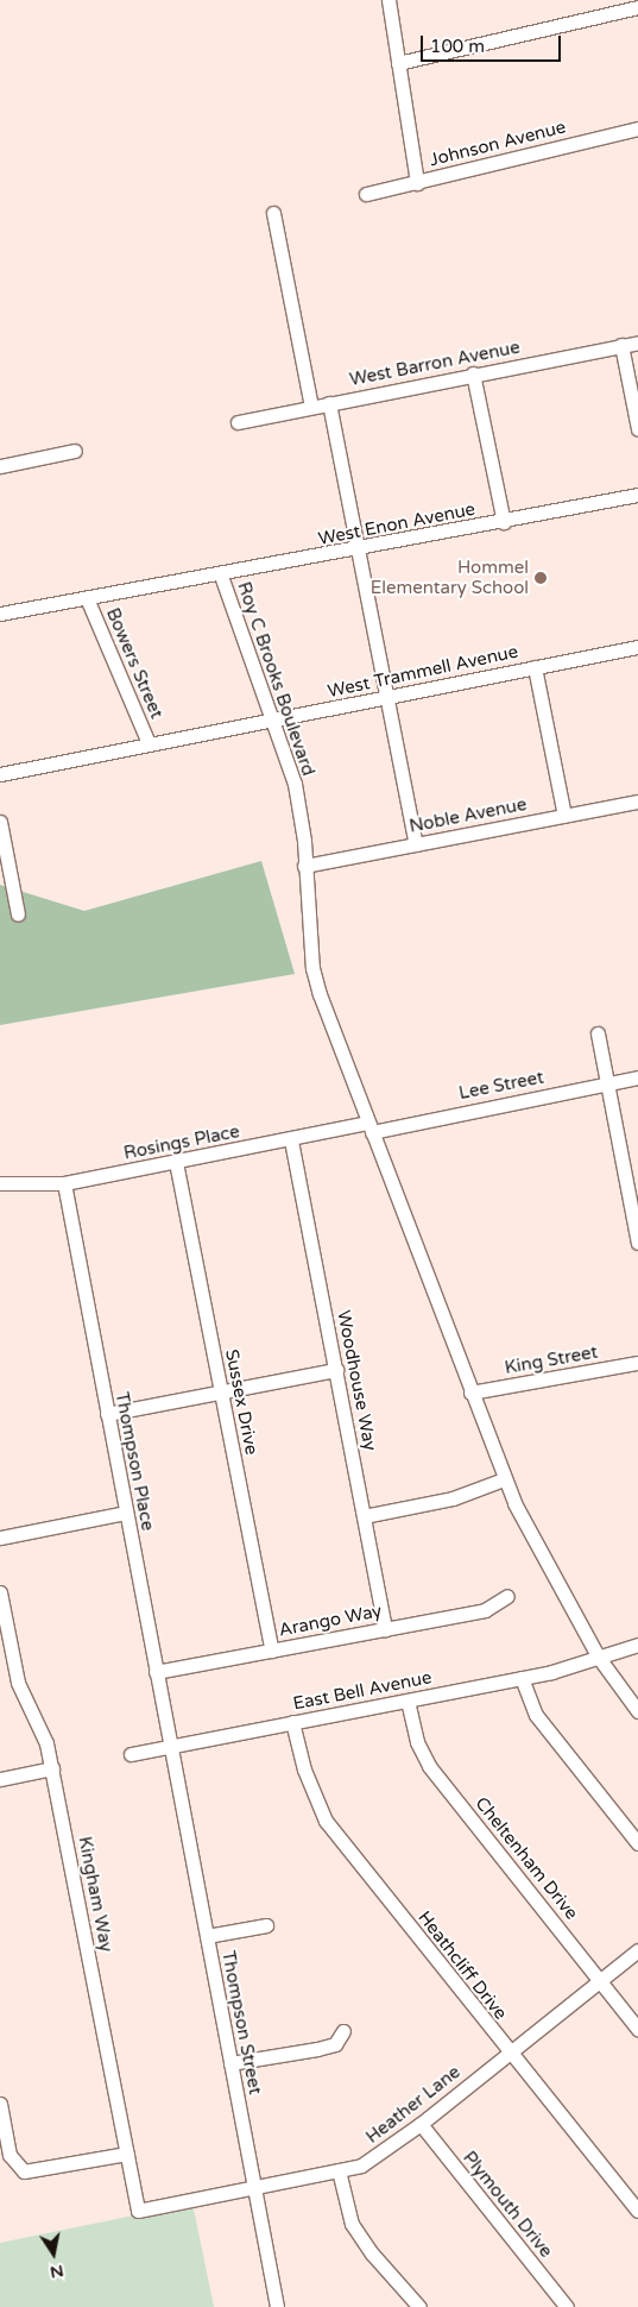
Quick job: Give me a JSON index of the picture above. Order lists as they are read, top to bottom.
{
  "streets": {
    "street": [
      "Johnson Avenue",
      "West Barron Avenue",
      "West Enon Avenue",
      "Bowers Street",
      "West Trammell Avenue",
      "Roy C Brooks Boulevard",
      "Noble Avenue",
      "Lee Street",
      "Rosings Place",
      "King Street",
      "Woodhouse Way",
      "Sussex Drive",
      "Thompson Place",
      "Arango Way",
      "East Bell Avenue",
      "Cheltenham Drive",
      "Kingham Way",
      "Heathcliff Drive",
      "Thompson Street",
      "Heather Lane",
      "Plymouth Drive"
    ]
  },
  "crossings": [
    ["West Enon Avenue", "Bowers Street"],
    ["West Enon Avenue", "Roy C Brooks Boulevard"],
    ["Bowers Street", "West Trammell Avenue"],
    ["West Trammell Avenue", "Roy C Brooks Boulevard"],
    ["Roy C Brooks Boulevard", "Noble Avenue"],
    ["Roy C Brooks Boulevard", "Lee Street"],
    ["Roy C Brooks Boulevard", "Rosings Place"],
    ["Roy C Brooks Boulevard", "King Street"],
    ["Roy C Brooks Boulevard", "East Bell Avenue"],
    ["Lee Street", "Rosings Place"],
    ["Rosings Place", "Woodhouse Way"],
    ["Rosings Place", "Sussex Drive"],
    ["Rosings Place", "Thompson Place"],
    ["Woodhouse Way", "Arango Way"],
    ["Sussex Drive", "Arango Way"],
    ["Thompson Place", "Arango Way"],
    ["Thompson Place", "East Bell Avenue"],
    ["Thompson Place", "Thompson Street"],
    ["East Bell Avenue", "Cheltenham Drive"],
    ["East Bell Avenue", "Heathcliff Drive"],
    ["East Bell Avenue", "Thompson Street"],
    ["Cheltenham Drive", "Heather Lane"],
    ["Kingham Way", "Heather Lane"],
    ["Heathcliff Drive", "Heather Lane"],
    ["Thompson Street", "Heather Lane"],
    ["Heather Lane", "Plymouth Drive"]
  ],
  "places": ["Hommel Elementary School"],
  "scale_bar": "100 m",
  "north": "bottom"
}
